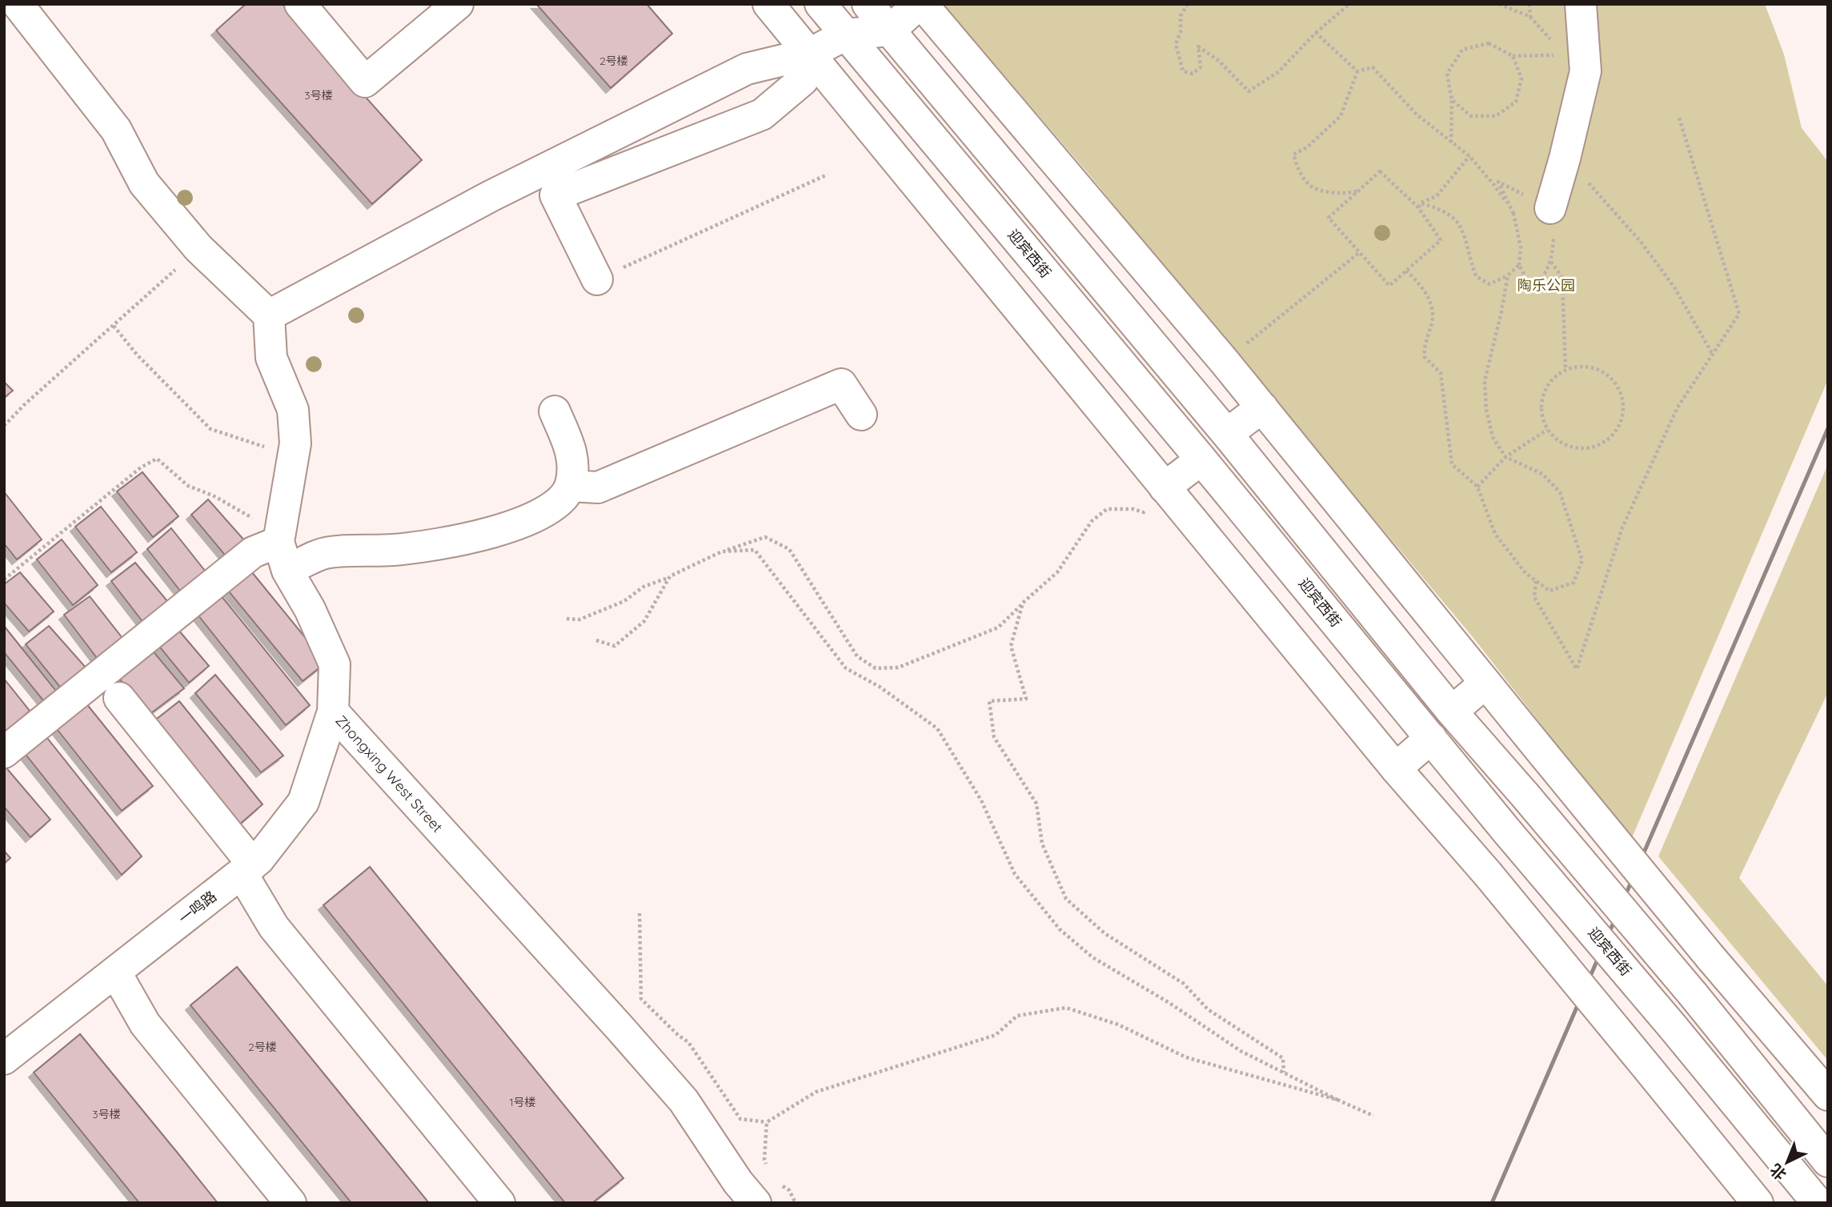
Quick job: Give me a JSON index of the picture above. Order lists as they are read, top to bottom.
{
  "streets": {
    "street": ["迎宾西街", "Zhongxing West Street", "一鸣路"]
  },
  "crossings": [
    ["Zhongxing West Street", "一鸣路"]
  ],
  "parks": ["陶乐公园"],
  "house_numbers": [
    "2号楼",
    "3号楼",
    "2号楼",
    "1号楼",
    "3号楼"
  ],
  "north": "bottom left"
}
